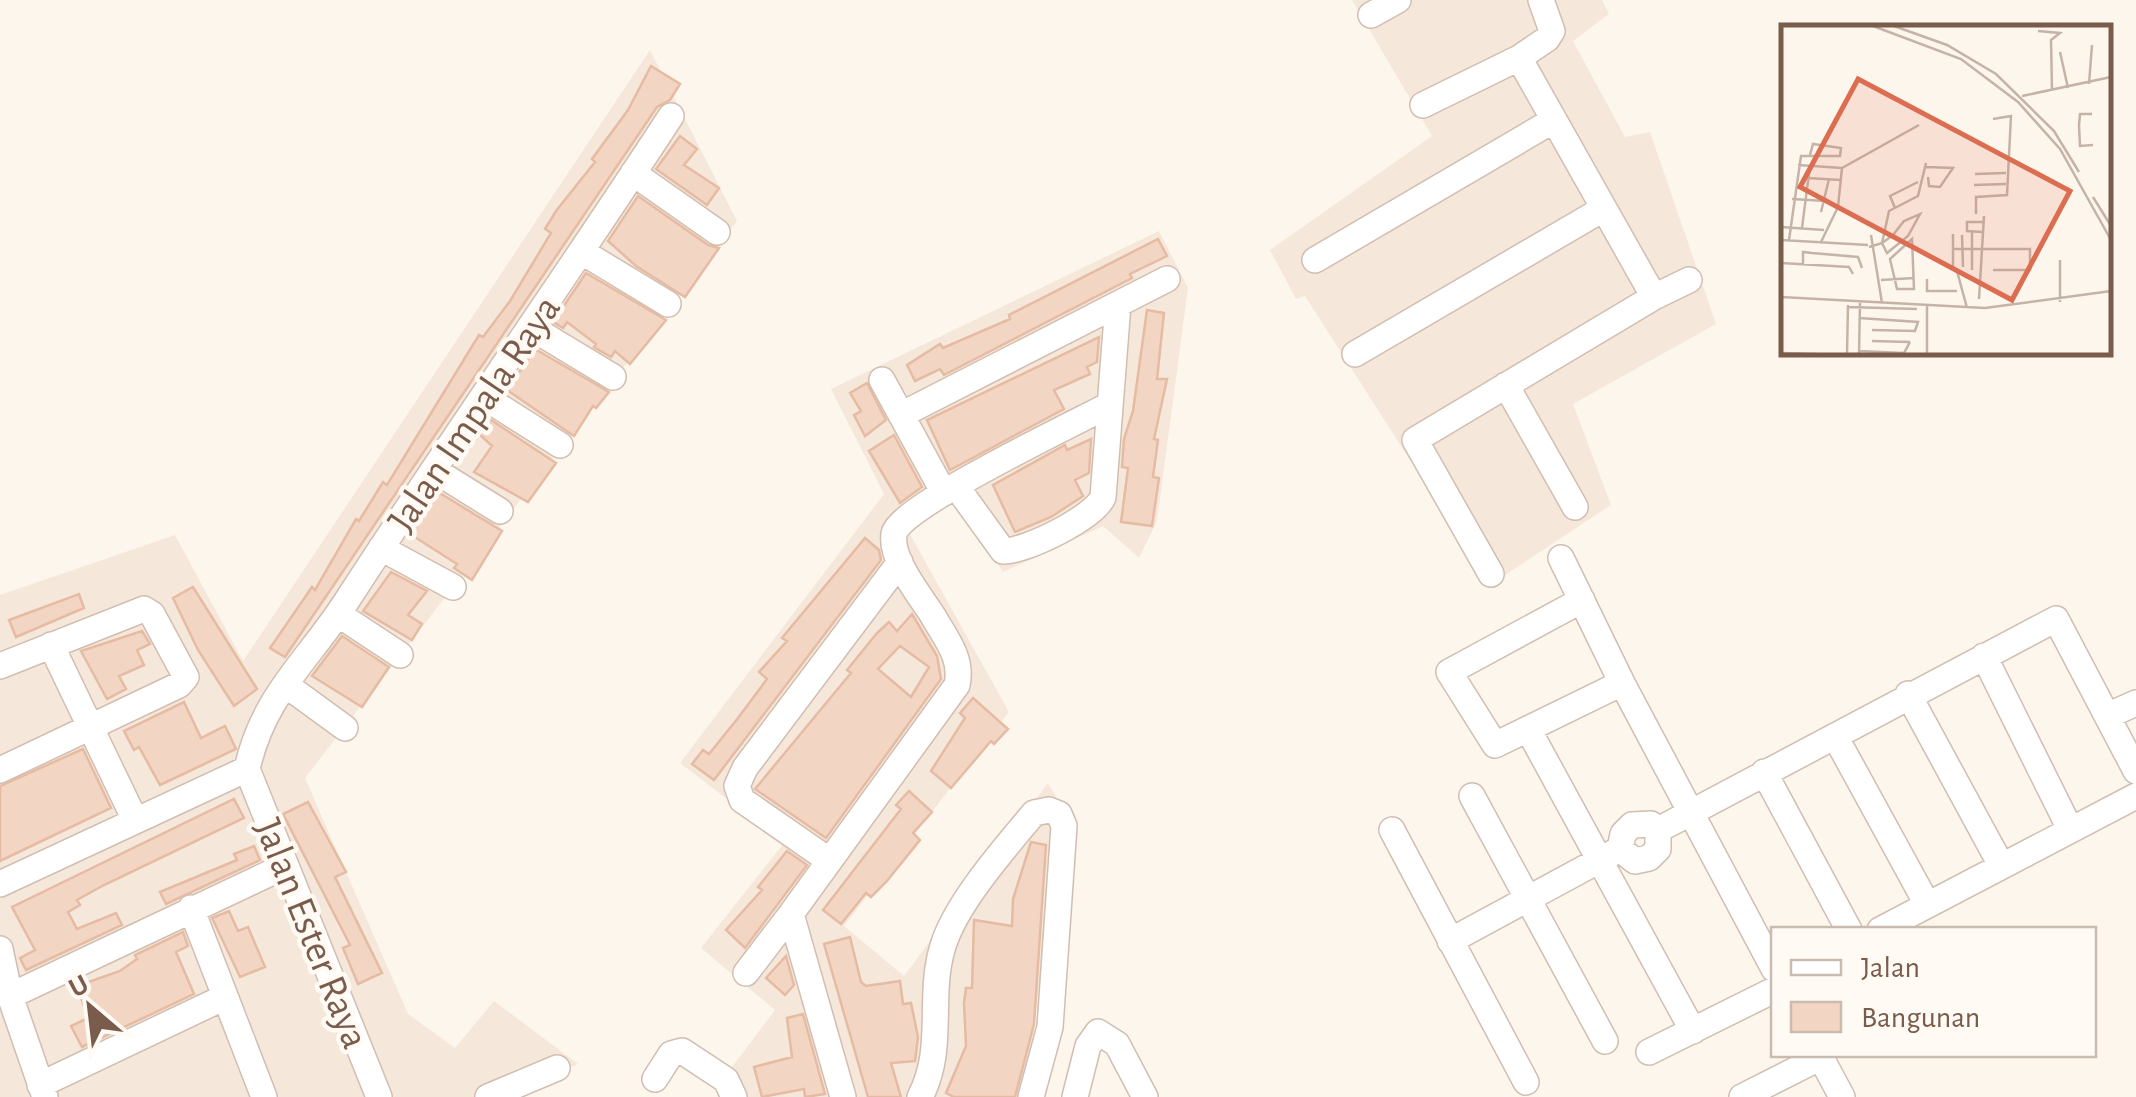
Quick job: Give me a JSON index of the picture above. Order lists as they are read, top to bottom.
{
  "streets": {
    "street": ["Jalan Impala Raya", "Jalan Ester Raya"]
  },
  "crossings": [
    ["Jalan Impala Raya", "Jalan Ester Raya"]
  ],
  "legend": ["Jalan", "Bangunan"],
  "north": "top left"
}
